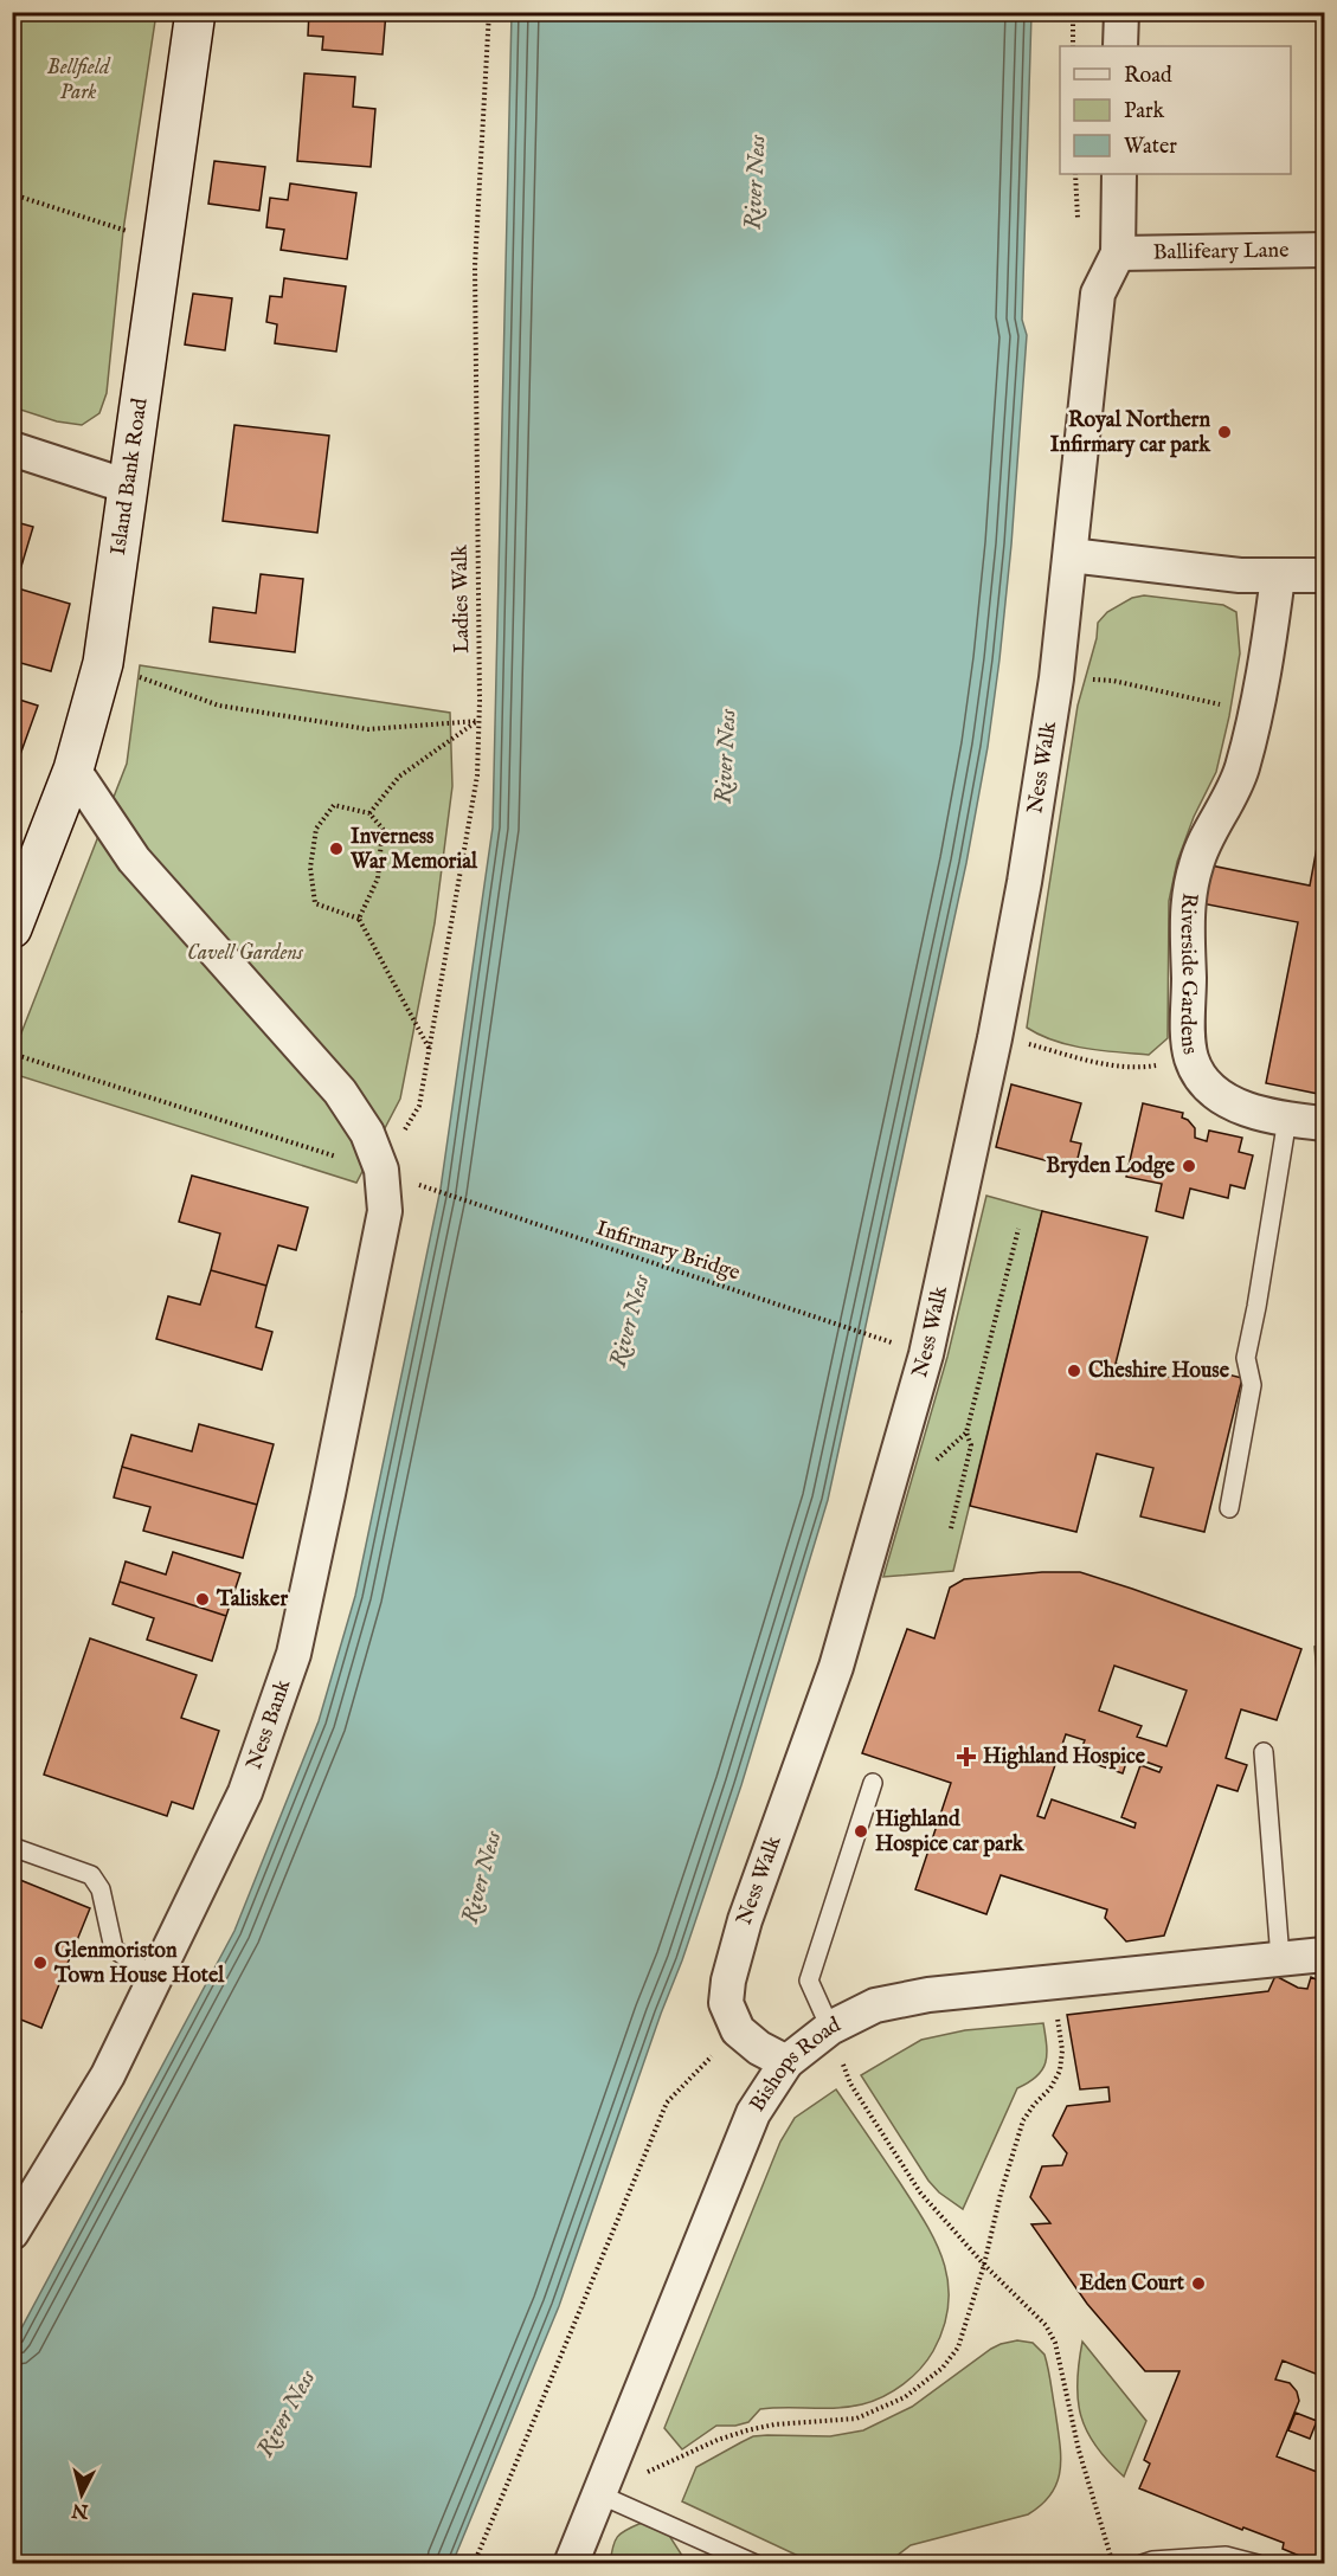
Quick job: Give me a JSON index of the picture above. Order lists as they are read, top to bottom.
{
  "streets": {
    "main road": ["Island Bank Road"],
    "street": [
      "Ballifeary Lane",
      "Ness Walk",
      "Riverside Gardens",
      "Ness Bank",
      "Bishops Road"
    ],
    "path": ["Ladies Walk", "Infirmary Bridge"]
  },
  "crossings": [
    ["Ballifeary Lane", "Ness Walk"],
    ["Ladies Walk", "Ness Bank"]
  ],
  "water": ["River Ness"],
  "parks": ["Bellfield Park", "Cavell Gardens"],
  "places": {
    "other": [
      "Royal Northern Infirmary car park",
      "Inverness War Memorial",
      "Bryden Lodge",
      "Cheshire House",
      "Talisker",
      "Highland Hospice car park",
      "Glenmoriston Town House Hotel",
      "Eden Court"
    ],
    "health": ["Highland Hospice"]
  },
  "legend": ["Road", "Park", "Water"],
  "north": "bottom"
}
